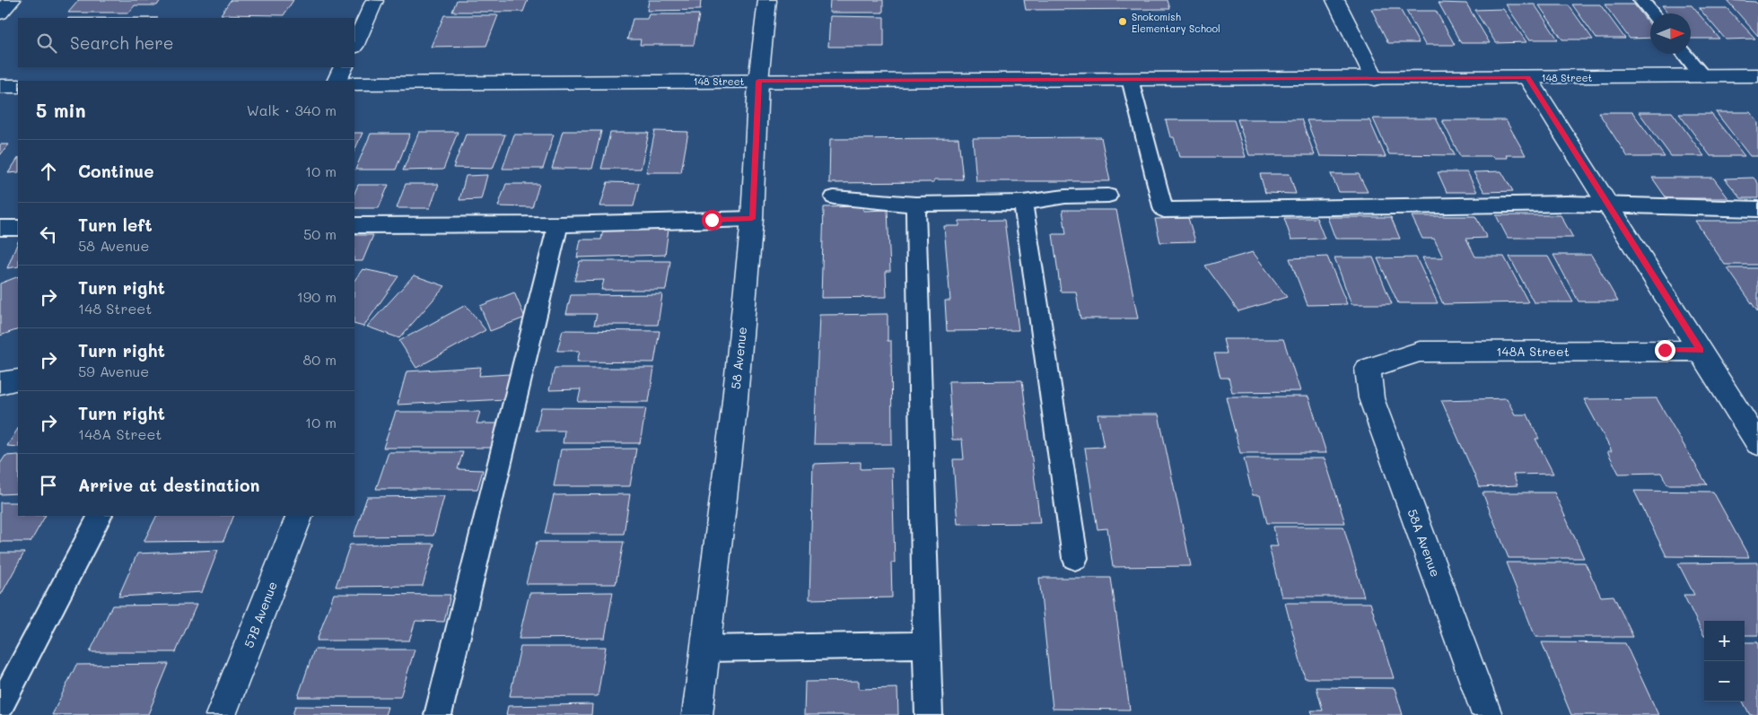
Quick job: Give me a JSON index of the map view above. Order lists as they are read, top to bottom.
{
  "streets": {
    "street": [
      "148 Street",
      "148A Street",
      "58 Avenue",
      "58A Avenue",
      "57B Avenue"
    ]
  },
  "crossings": [
    ["148 Street", "58 Avenue"],
    ["148A Street", "58A Avenue"]
  ],
  "places": ["Snokomish Elementary School"],
  "north": "right",
  "page": {
    "search": "Search here",
    "heading": ["5 min", "Walk · 340 m"],
    "list": [
      ["Continue", "10 m"],
      ["Turn left", "58 Avenue", "50 m"],
      ["Turn right", "148 Street", "190 m"],
      ["Turn right", "59 Avenue", "80 m"],
      ["Turn right", "148A Street", "10 m"],
      "Arrive at destination"
    ],
    "map_buttons": ["+", "−"]
  }
}
